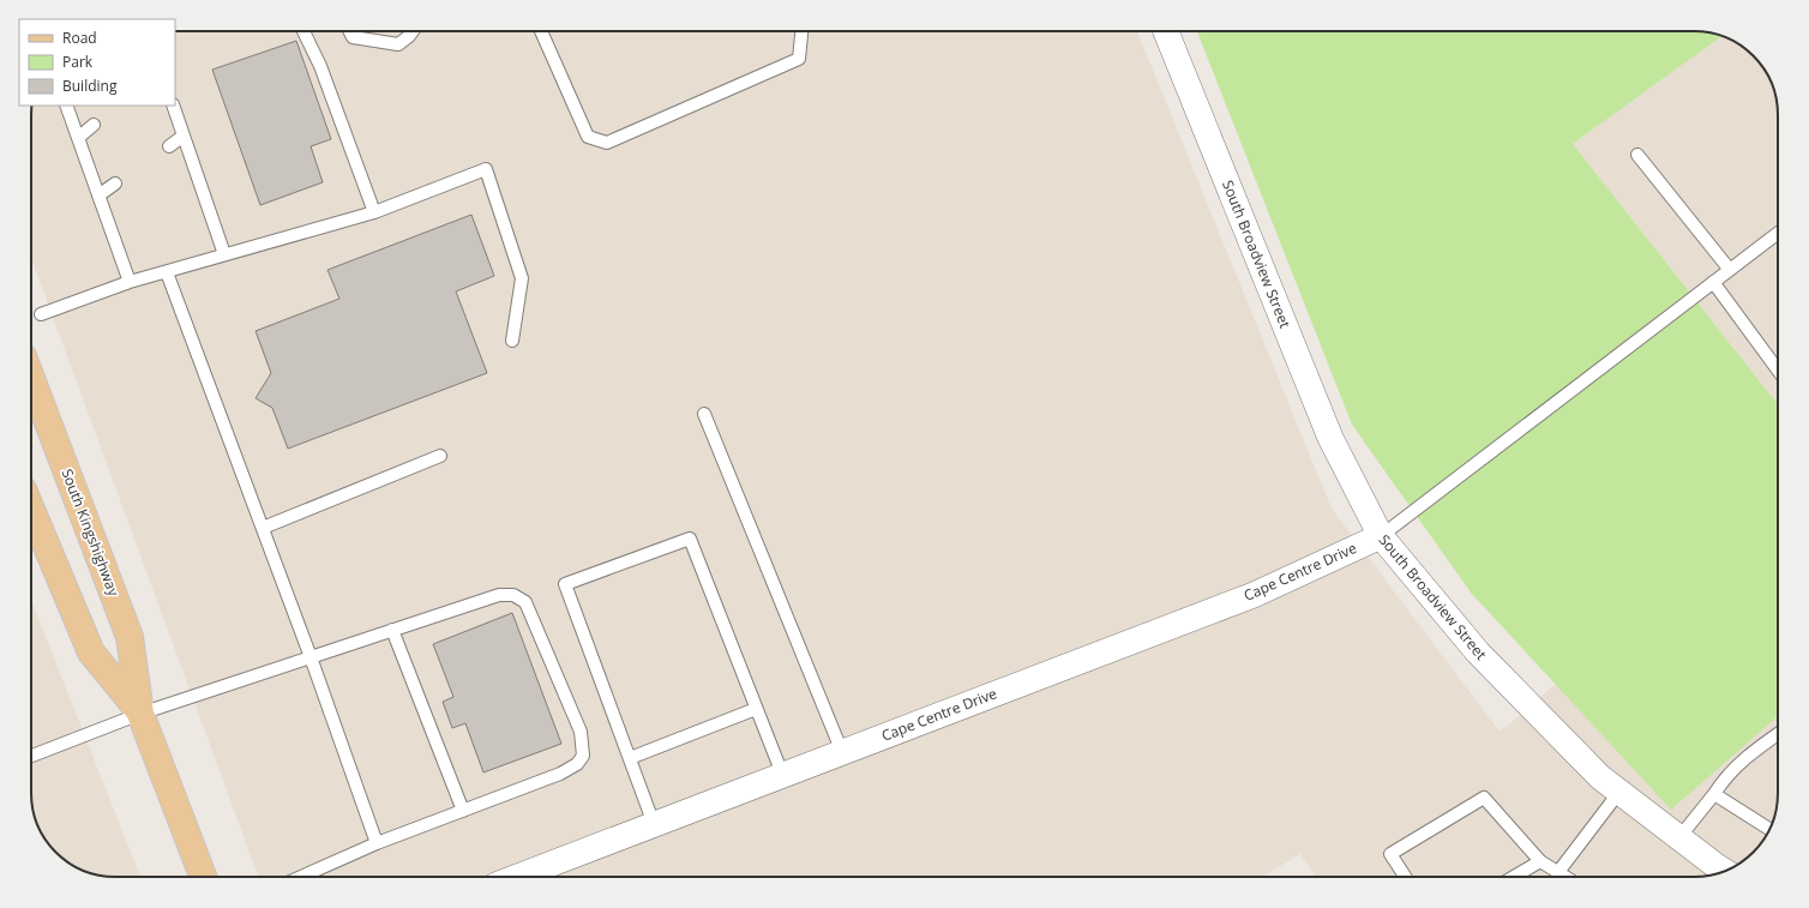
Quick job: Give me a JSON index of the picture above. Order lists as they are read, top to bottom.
{
  "streets": {
    "main road": ["South Kingshighway"],
    "street": ["South Broadview Street", "Cape Centre Drive"]
  },
  "crossings": [
    ["South Broadview Street", "Cape Centre Drive"]
  ],
  "legend": ["Road", "Park", "Building"]
}
